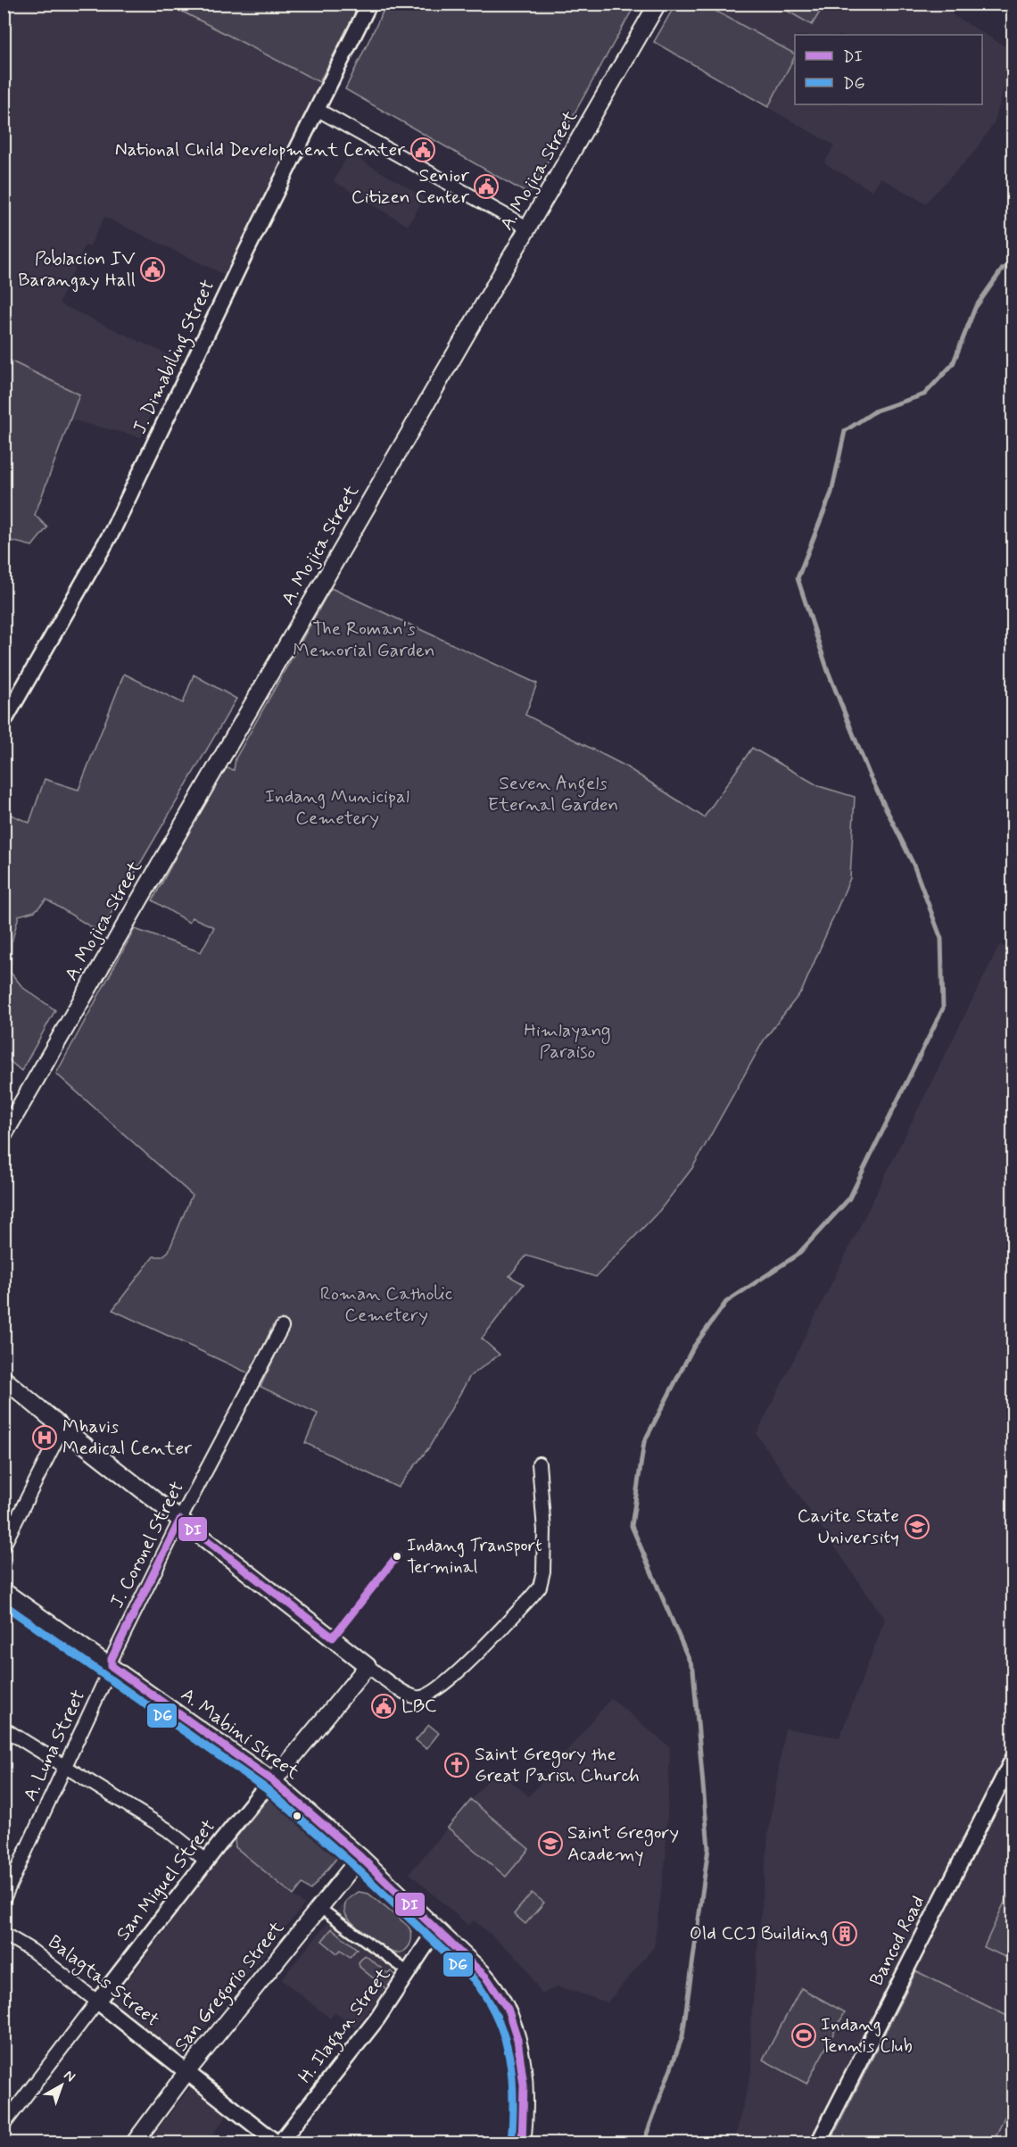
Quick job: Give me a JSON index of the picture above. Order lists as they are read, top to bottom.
{
  "streets": {
    "main road": [
      "A. Mojica Street",
      "A. Mabini Street",
      "San Miguel Street",
      "San Gregorio Street"
    ],
    "street": [
      "J. Dimabiling Street",
      "J. Coronel Street",
      "A. Luna Street",
      "Bancod Road",
      "Balagtas Street",
      "H. Ilagan Street"
    ]
  },
  "crossings": [
    ["J. Coronel Street", "A. Mabini Street"],
    ["J. Coronel Street", "A. Luna Street"],
    ["A. Mabini Street", "A. Luna Street"],
    ["A. Mabini Street", "San Miguel Street"],
    ["A. Mabini Street", "San Gregorio Street"],
    ["A. Mabini Street", "H. Ilagan Street"],
    ["San Miguel Street", "Balagtas Street"],
    ["Balagtas Street", "San Gregorio Street"],
    ["Balagtas Street", "H. Ilagan Street"]
  ],
  "parks": [
    "The Roman's Memorial Garden",
    "Seven Angels Eternal Garden",
    "Indang Municipal Cemetery",
    "Himlayang Paraiso",
    "Roman Catholic Cemetery"
  ],
  "places": {
    "public building": [
      "National Child Development Center",
      "Senior Citizen Center",
      "Poblacion IV Barangay Hall",
      "LBC"
    ],
    "hospital": ["Mhavis Medical Center"],
    "school or university": ["Cavite State University", "Saint Gregory Academy"],
    "other": ["Indang Transport Terminal"],
    "church": ["Saint Gregory the Great Parish Church"],
    "building": ["Old CCJ Building"],
    "sports": ["Indang Tennis Club"]
  },
  "lines": ["transit line DI", "transit line DG"],
  "legend": ["DI", "DG"],
  "north": "top right"
}
